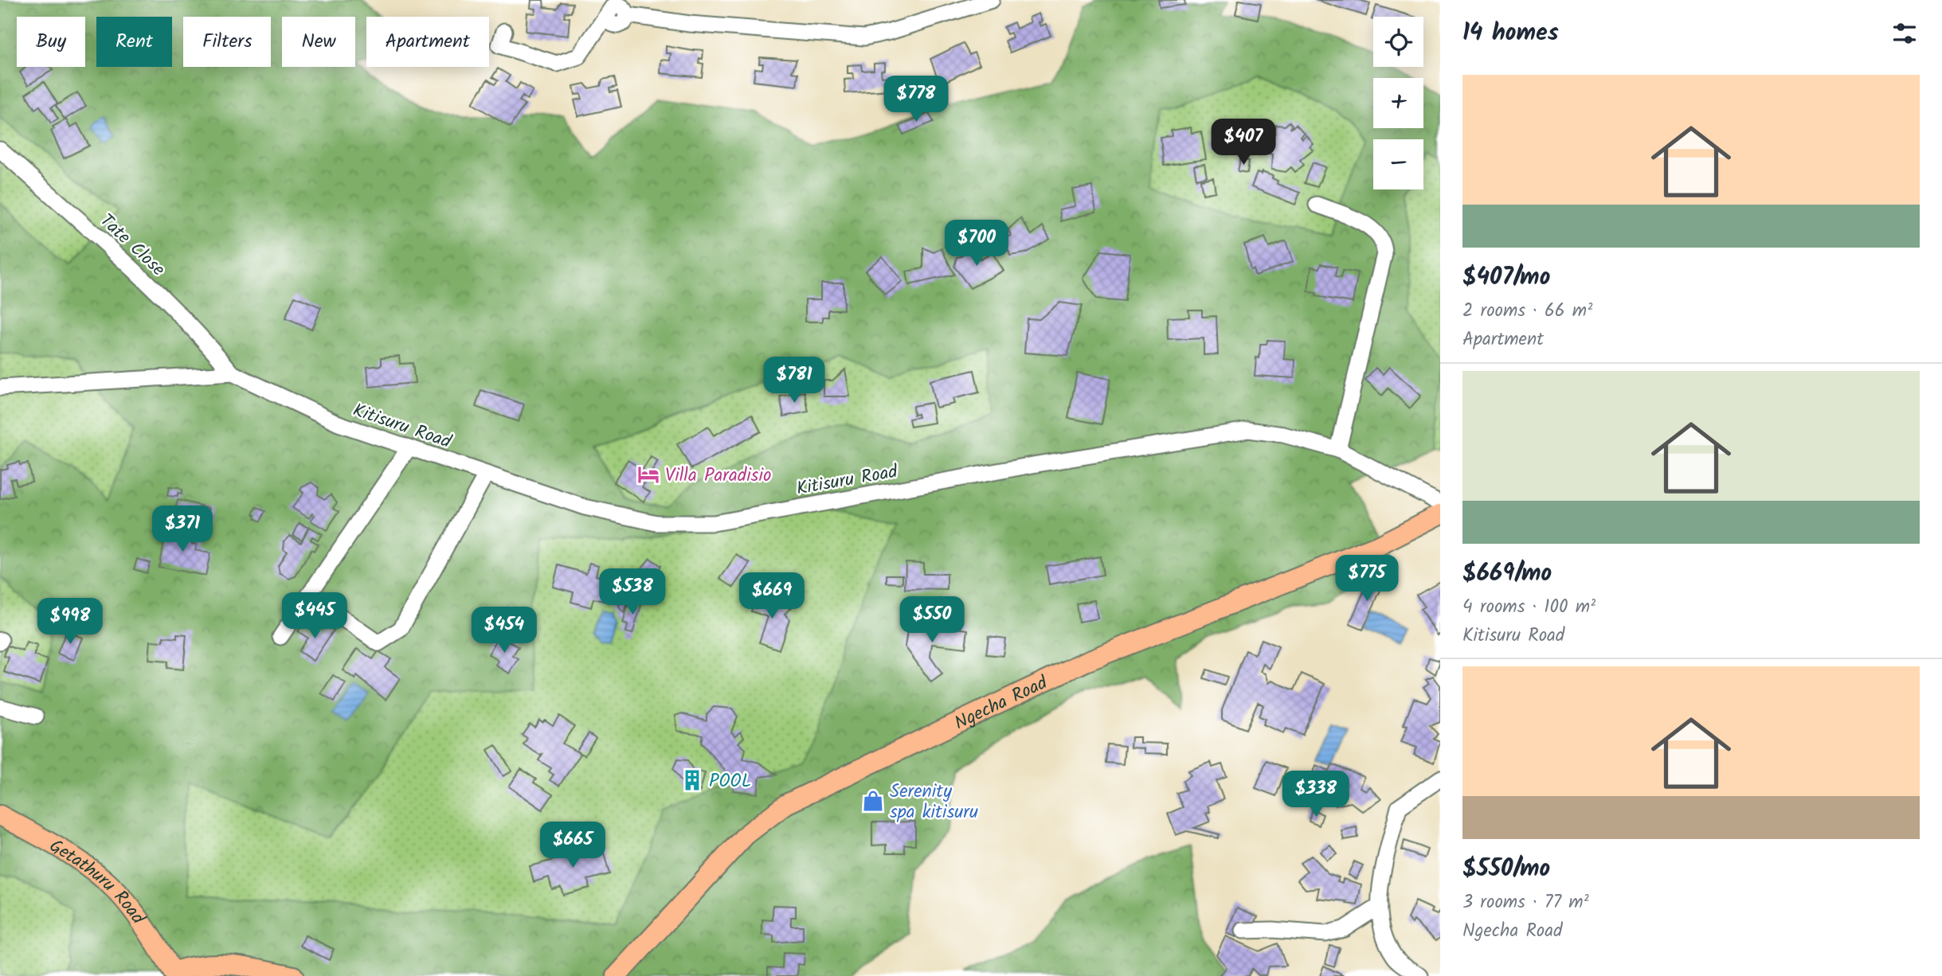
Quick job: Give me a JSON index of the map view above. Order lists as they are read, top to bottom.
{
  "streets": {
    "main road": ["Ngecha Road", "Getathuru Road"],
    "street": ["Tate Close", "Kitisuru Road"]
  },
  "crossings": [
    ["Tate Close", "Kitisuru Road"]
  ],
  "places": {
    "hotel": ["Villa Paradisio"],
    "building": ["POOL"],
    "shop": ["Serenity spa kitisuru"]
  },
  "page": {
    "heading": "14 homes",
    "map_buttons": ["+", "−"],
    "chip": [
      "Buy",
      "Rent",
      "Filters",
      "New",
      "Apartment"
    ],
    "list": [
      {
        "name": "$407/mo",
        "note": "2 rooms · 66 m² · Apartment"
      },
      {
        "name": "$669/mo",
        "note": "4 rooms · 100 m² · Kitisuru Road"
      },
      {
        "name": "$550/mo",
        "note": "3 rooms · 77 m² · Ngecha Road"
      }
    ],
    "price": [
      "$778",
      "$407",
      "$700",
      "$781",
      "$371",
      "$775",
      "$538",
      "$669",
      "$445",
      "$550",
      "$998",
      "$454",
      "$338",
      "$665"
    ]
  }
}
